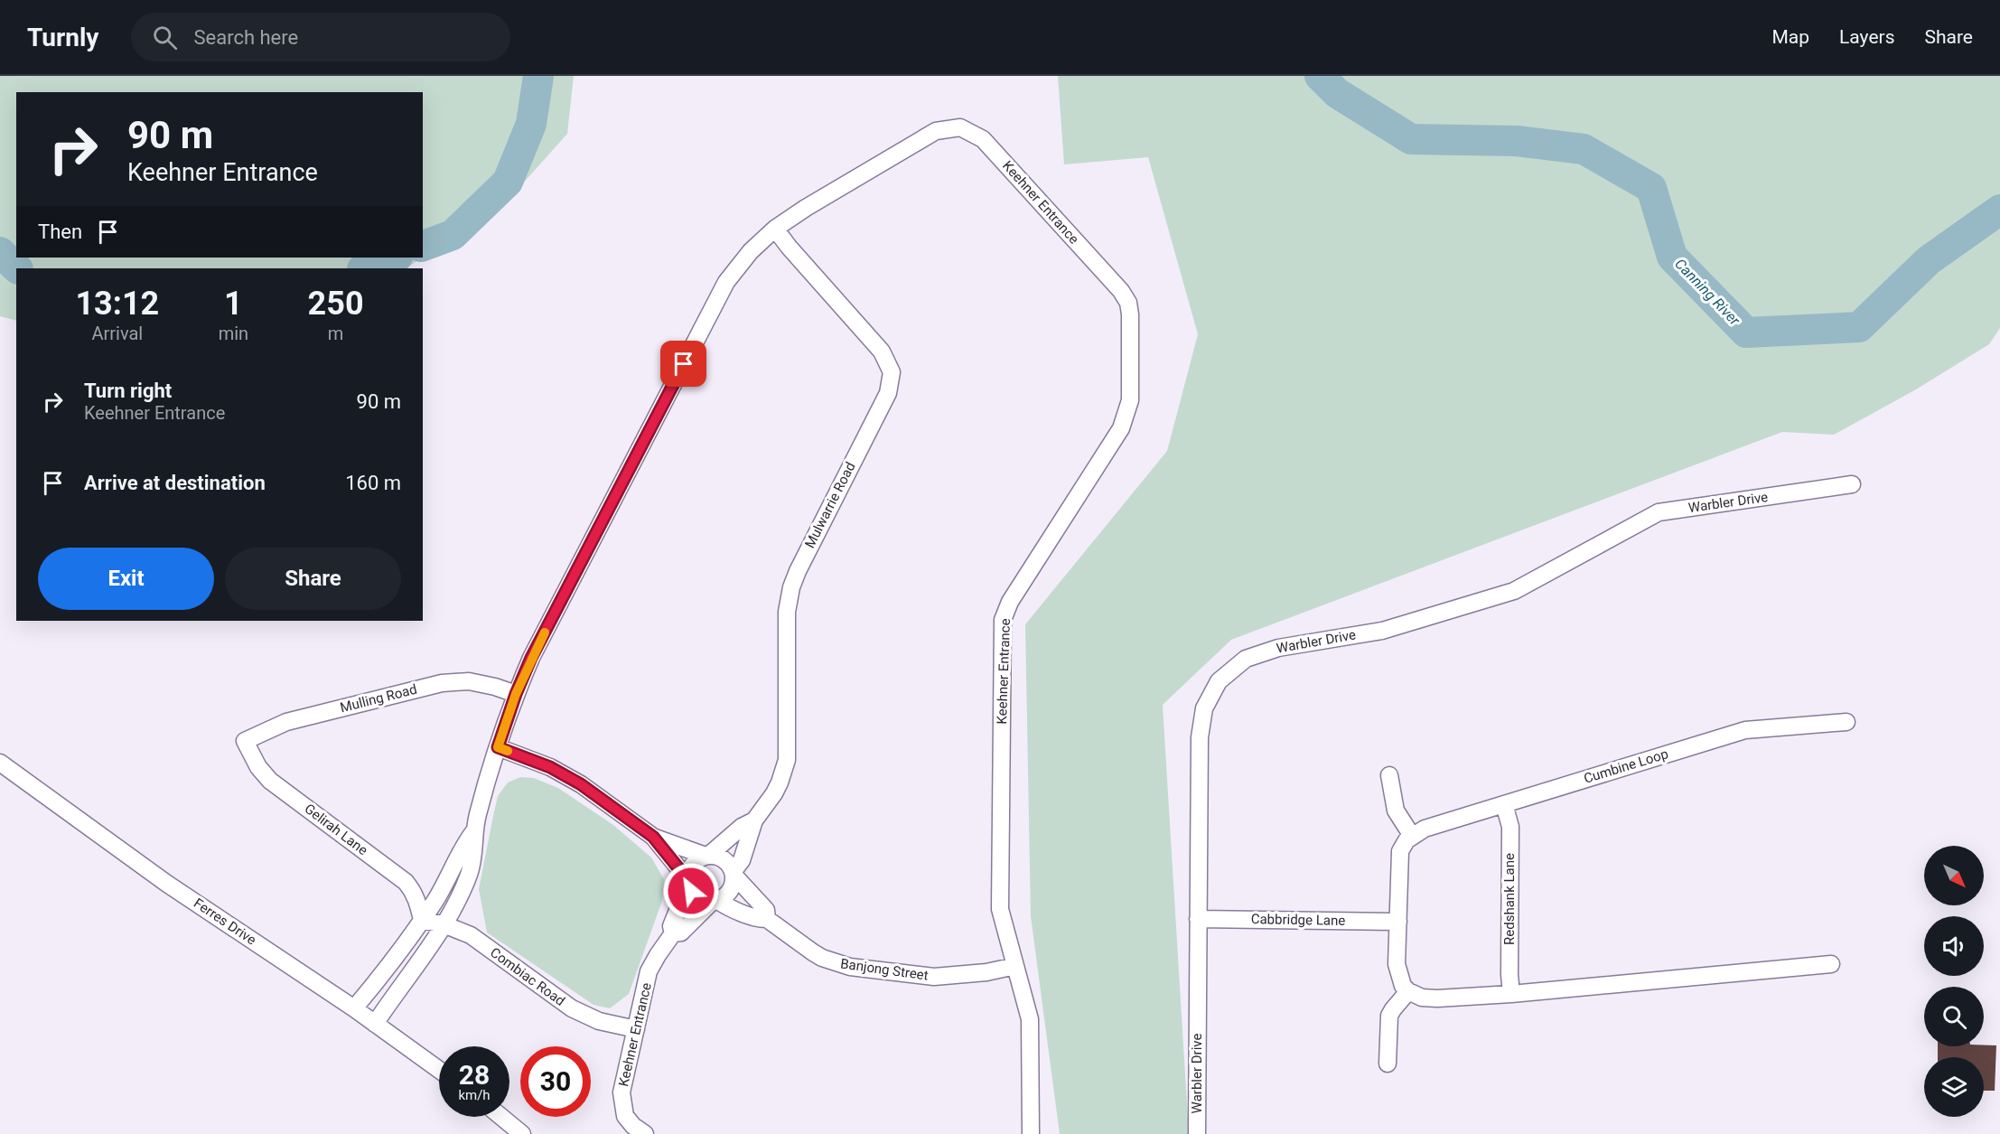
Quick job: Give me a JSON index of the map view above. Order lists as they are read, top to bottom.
{
  "streets": {
    "street": [
      "Keehner Entrance",
      "Warbler Drive",
      "Mulwarrie Road",
      "Mulling Road",
      "Cumbine Loop",
      "Gelirah Lane",
      "Redshank Lane",
      "Cabbridge Lane",
      "Ferres Drive",
      "Banjong Street",
      "Combiac Road"
    ]
  },
  "crossings": [
    ["Keehner Entrance", "Mulwarrie Road"],
    ["Keehner Entrance", "Mulling Road"],
    ["Keehner Entrance", "Gelirah Lane"],
    ["Keehner Entrance", "Ferres Drive"],
    ["Keehner Entrance", "Banjong Street"],
    ["Keehner Entrance", "Combiac Road"],
    ["Warbler Drive", "Cabbridge Lane"],
    ["Mulwarrie Road", "Banjong Street"],
    ["Mulling Road", "Gelirah Lane"],
    ["Cumbine Loop", "Redshank Lane"],
    ["Gelirah Lane", "Combiac Road"]
  ],
  "water": ["Canning River"],
  "north": "bottom right",
  "page": {
    "header": "Turnly",
    "search": "Search here",
    "nav": ["Map", "Layers", "Share"],
    "turn": ["90 m", "Keehner Entrance"],
    "then": "Then",
    "eta": [
      "13:12",
      "Arrival",
      "1",
      "min",
      "250",
      "m"
    ],
    "list": [
      {
        "name": "Turn right",
        "note": "Keehner Entrance",
        "value": "90 m"
      },
      {
        "name": "Arrive at destination",
        "value": "160 m"
      }
    ],
    "buttons": ["Exit", "Share"],
    "speed": "28 km/h",
    "limit": "30"
  }
}
